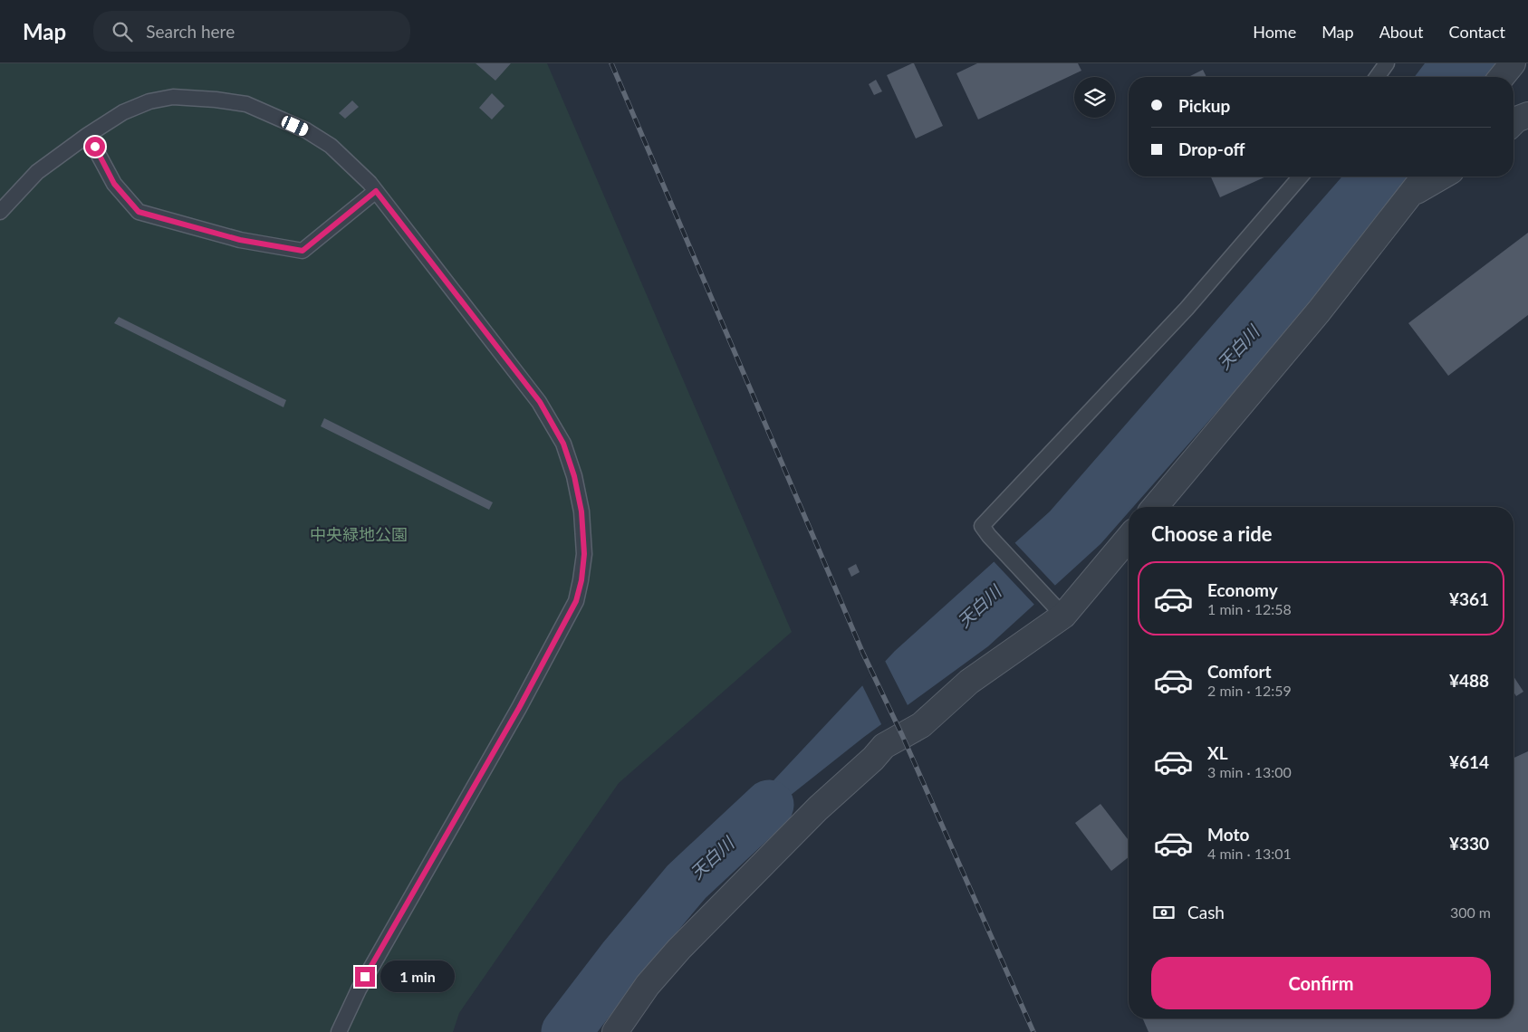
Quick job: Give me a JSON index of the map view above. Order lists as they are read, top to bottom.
{
  "water": ["天白川"],
  "parks": ["中央緑地公園"],
  "page": {
    "header": "Map",
    "search": "Search here",
    "nav": [
      "Home",
      "Map",
      "About",
      "Contact"
    ],
    "banner": ["Pickup", "Drop-off"],
    "heading": "Choose a ride",
    "list": [
      {
        "name": "Economy",
        "note": "1 min · 12:58",
        "value": "¥361"
      },
      {
        "name": "Comfort",
        "note": "2 min · 12:59",
        "value": "¥488"
      },
      {
        "name": "XL",
        "note": "3 min · 13:00",
        "value": "¥614"
      },
      {
        "name": "Moto",
        "note": "4 min · 13:01",
        "value": "¥330"
      }
    ],
    "pay": ["Cash", "300 m"],
    "buttons": "Confirm",
    "bubble": "1 min"
  }
}
